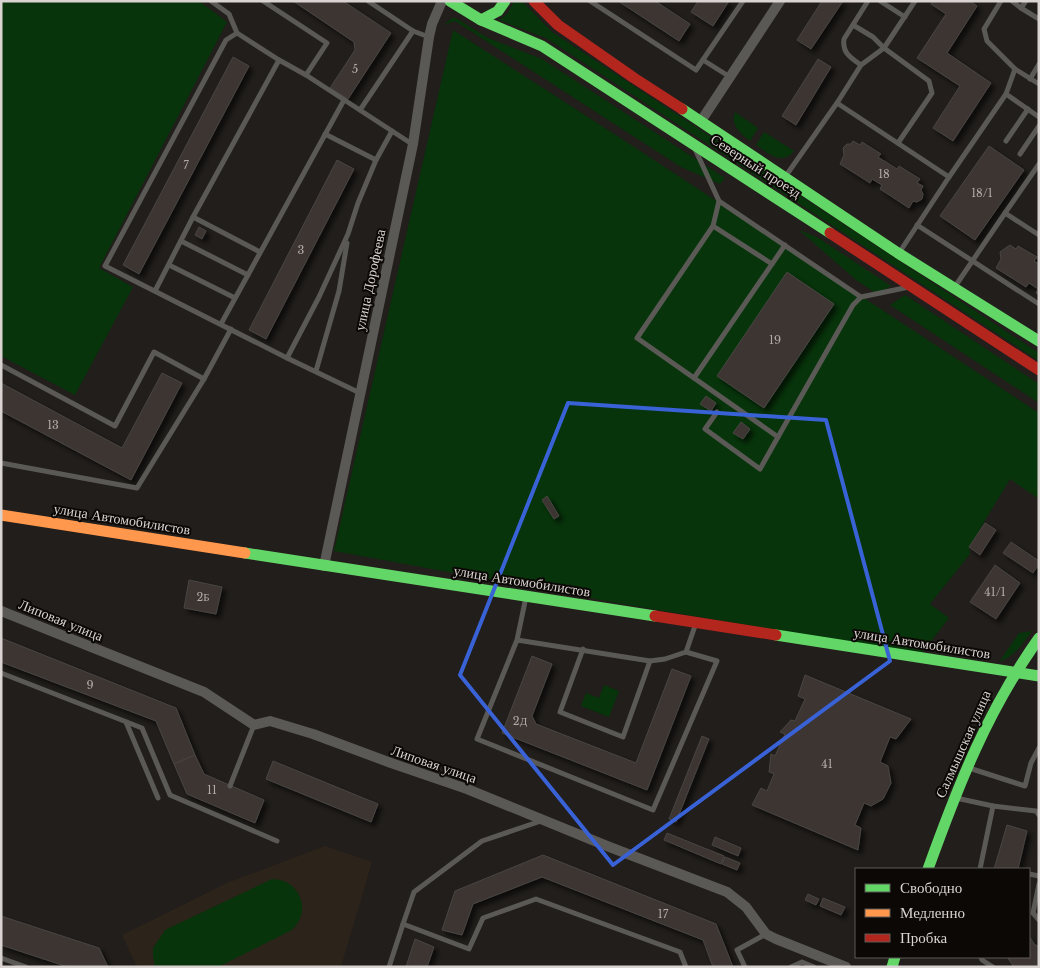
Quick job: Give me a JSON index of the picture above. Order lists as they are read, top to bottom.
{
  "streets": {
    "main road": ["Северный проезд", "улица Автомобилистов", "Салмышская улица"],
    "street": ["улица Дорофеева", "Липовая улица"]
  },
  "crossings": [
    ["улица Дорофеева", "улица Автомобилистов"],
    ["улица Автомобилистов", "Салмышская улица"]
  ],
  "house_numbers": [
    "5",
    "7",
    "18",
    "18/1",
    "3",
    "19",
    "13",
    "41/1",
    "2Б",
    "9",
    "2Д",
    "41",
    "11",
    "17"
  ],
  "legend": ["Свободно", "Медленно", "Пробка"]
}
